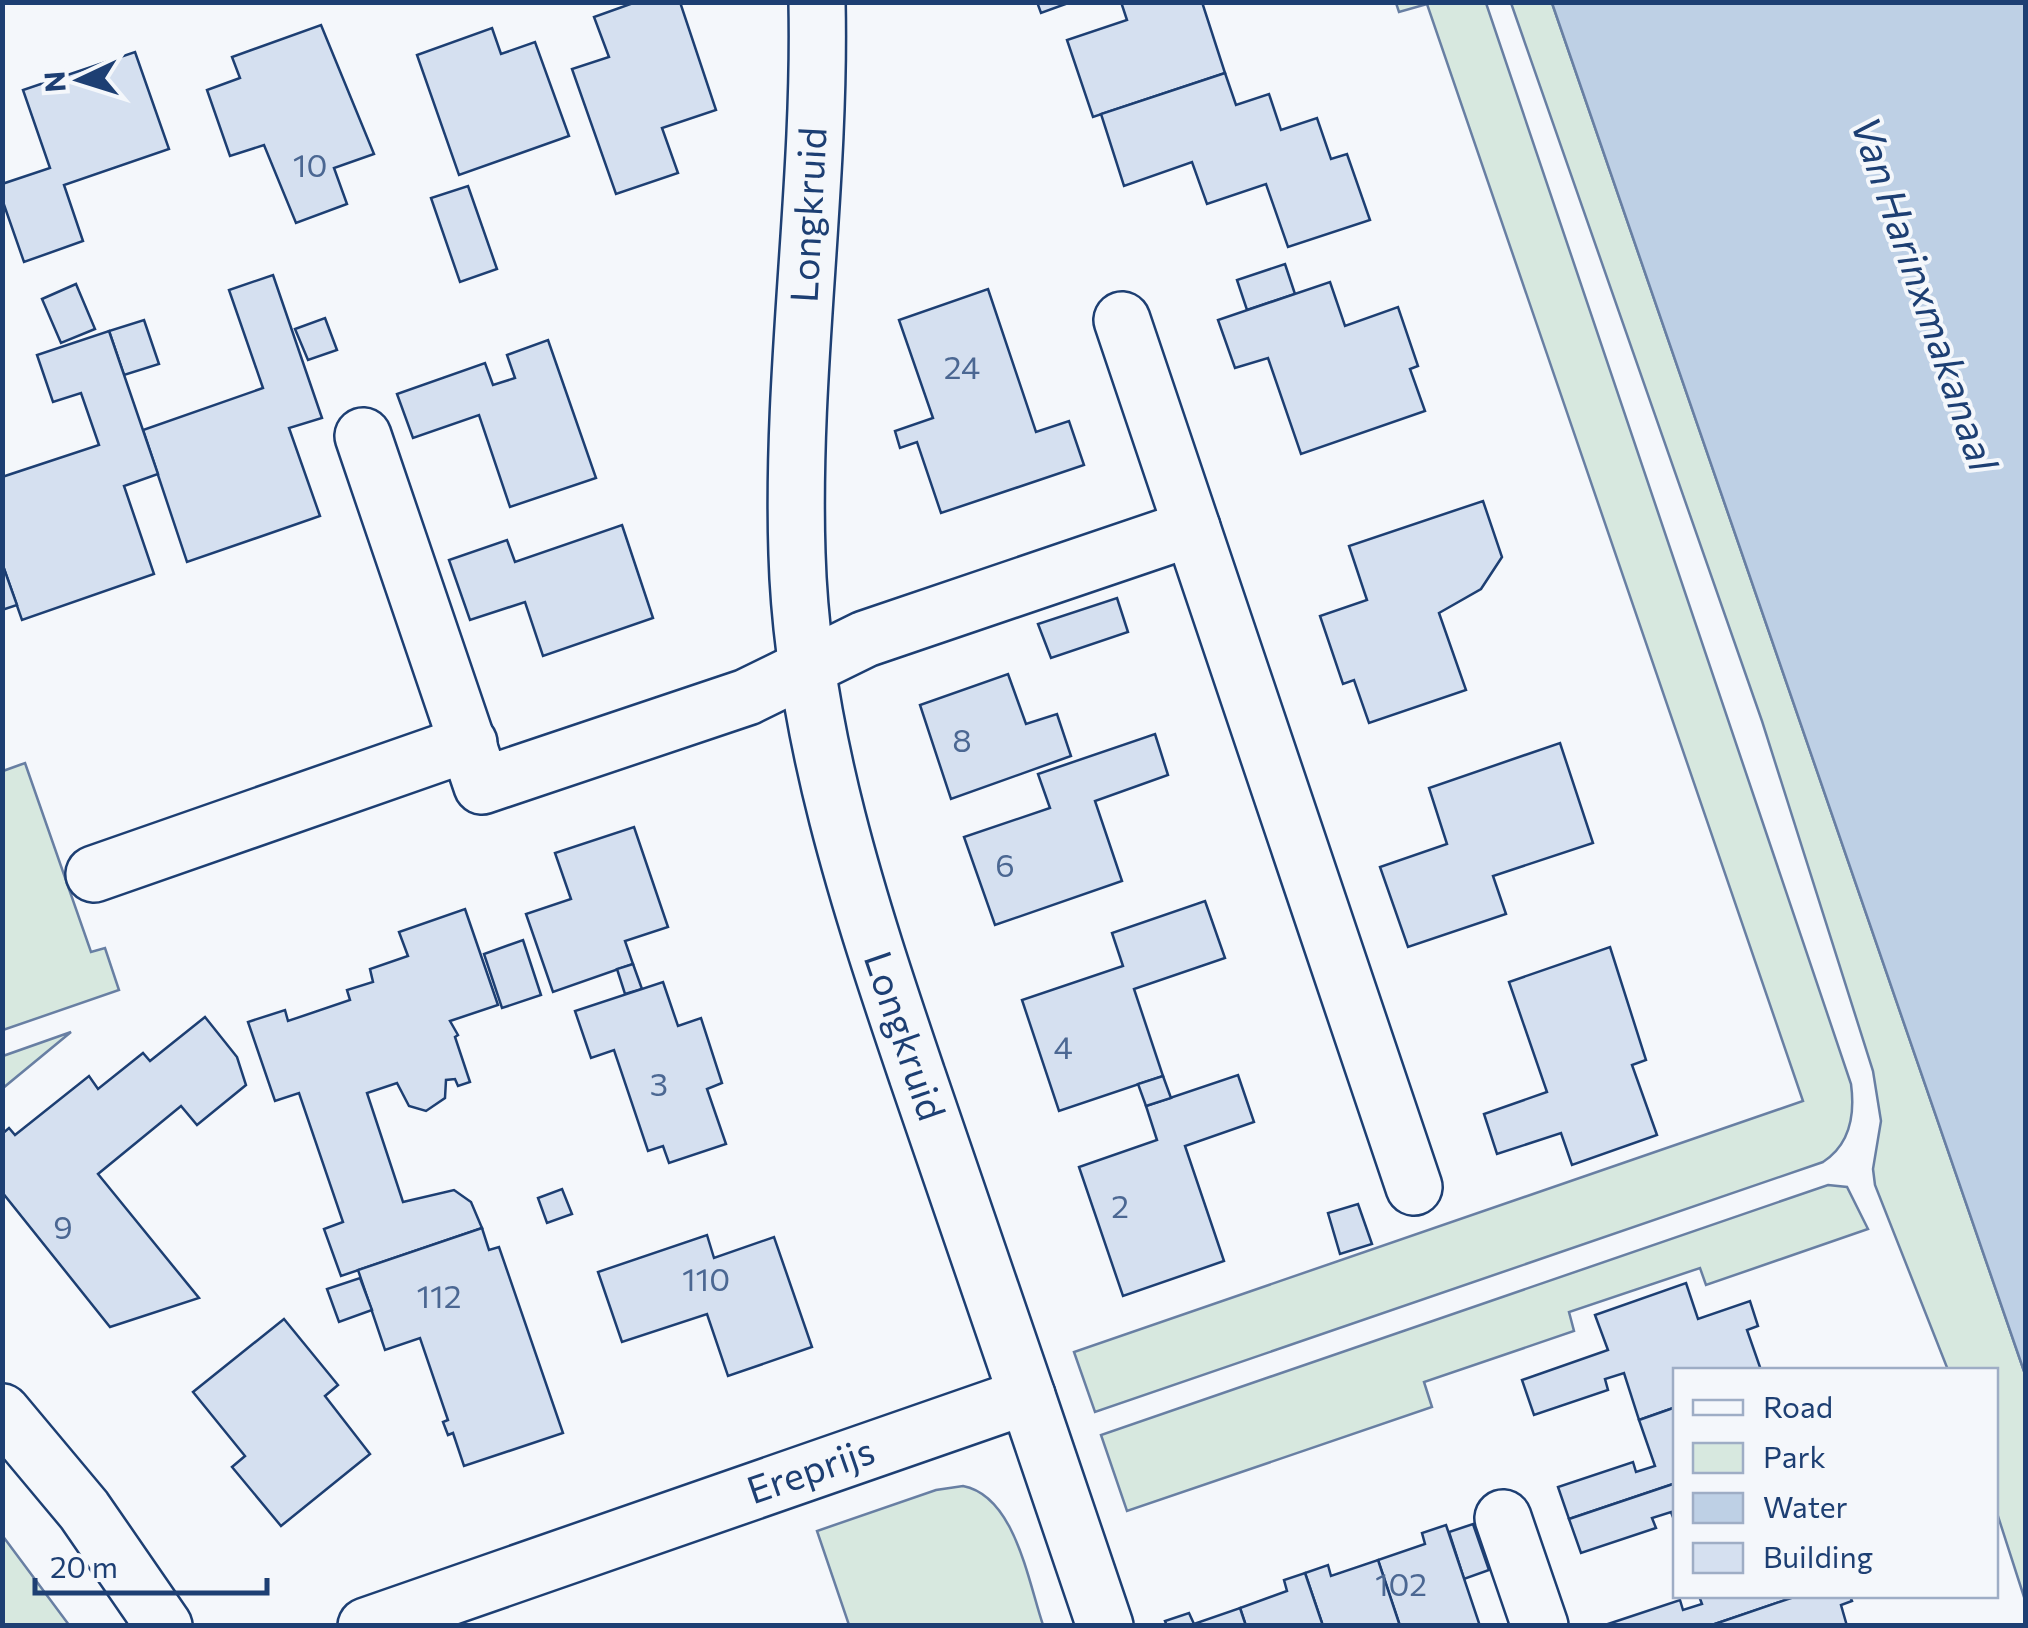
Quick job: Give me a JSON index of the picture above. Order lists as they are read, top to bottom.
{
  "streets": {
    "street": ["Longkruid", "Ereprijs"]
  },
  "crossings": [
    ["Longkruid", "Ereprijs"]
  ],
  "water": ["Van Harinxmakanaal"],
  "house_numbers": [
    "10",
    "24",
    "8",
    "6",
    "4",
    "3",
    "2",
    "9",
    "110",
    "112",
    "102"
  ],
  "legend": [
    "Road",
    "Park",
    "Water",
    "Building"
  ],
  "scale_bar": "20 m",
  "north": "left"
}
